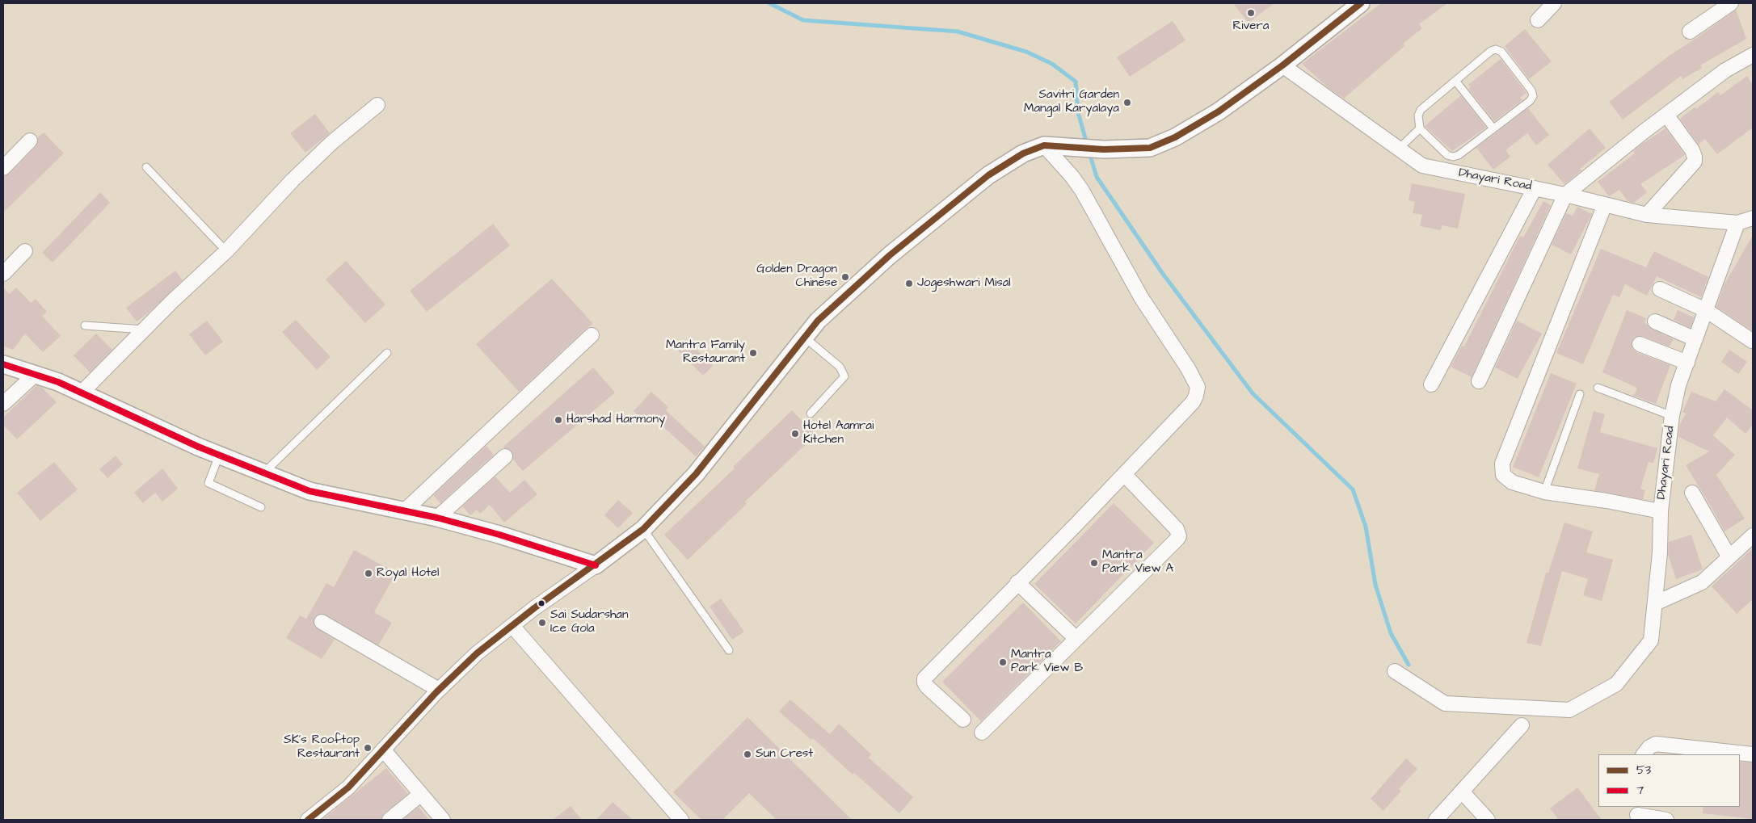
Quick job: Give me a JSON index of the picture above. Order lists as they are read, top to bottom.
{
  "streets": {
    "street": ["Dhayari Road"]
  },
  "places": [
    "Rivera",
    "Savitri Garden Mangal Karyalaya",
    "Golden Dragon Chinese",
    "Jogeshwari Misal",
    "Mantra Family Restaurant",
    "Harshad Harmony",
    "Hotel Aamrai Kitchen",
    "Mantra Park View A",
    "Royal Hotel",
    "Sai Sudarshan Ice Gola",
    "Mantra Park View B",
    "SK's Rooftop Restaurant",
    "Sun Crest"
  ],
  "lines": ["transit line 53", "transit line 7"],
  "legend": ["53", "7"]
}
